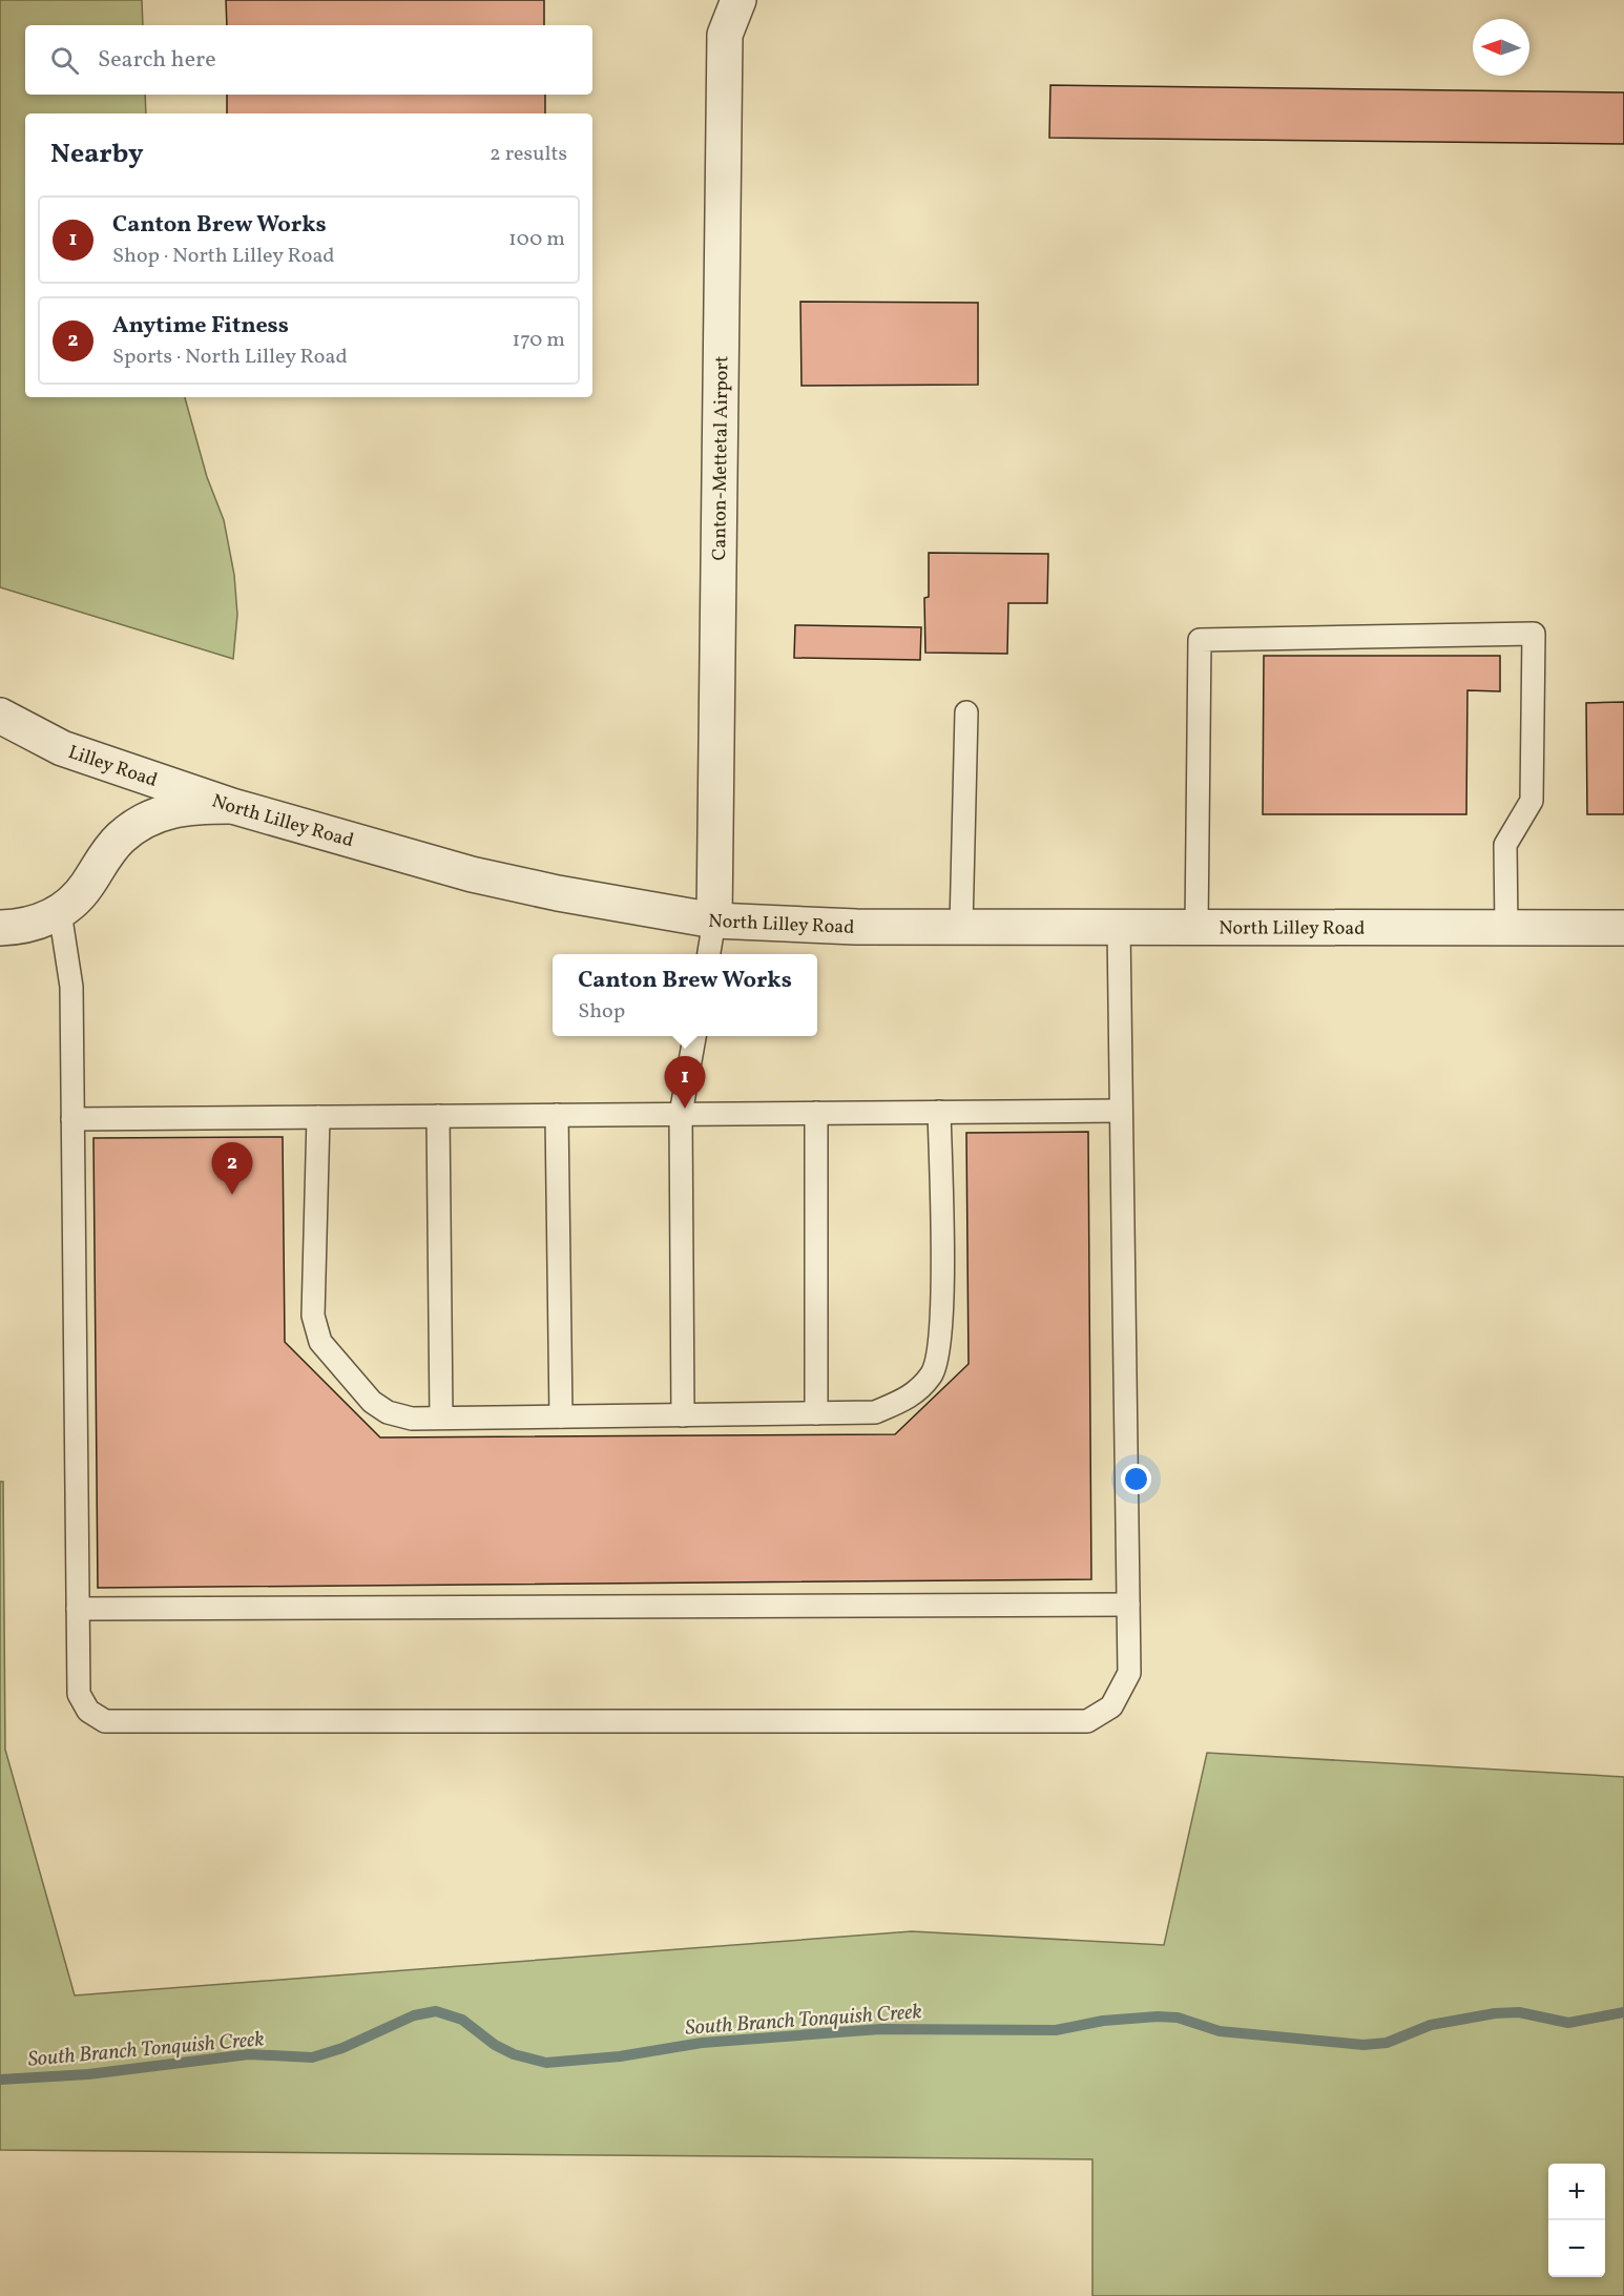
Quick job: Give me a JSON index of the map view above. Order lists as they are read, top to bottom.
{
  "streets": {
    "street": ["Canton-Mettetal Airport", "Lilley Road", "North Lilley Road"]
  },
  "crossings": [
    ["Canton-Mettetal Airport", "North Lilley Road"],
    ["Lilley Road", "North Lilley Road"]
  ],
  "water": ["South Branch Tonquish Creek"],
  "north": "left",
  "page": {
    "search": "Search here",
    "heading": ["Nearby", "2 results"],
    "list": [
      {
        "mark": "1",
        "name": "Canton Brew Works",
        "note": "Shop · North Lilley Road",
        "value": "100 m"
      },
      {
        "mark": "2",
        "name": "Anytime Fitness",
        "note": "Sports · North Lilley Road",
        "value": "170 m"
      }
    ],
    "popup": ["Canton Brew Works", "Shop"],
    "pins": ["1", "2"],
    "map_buttons": ["+", "−"]
  }
}
